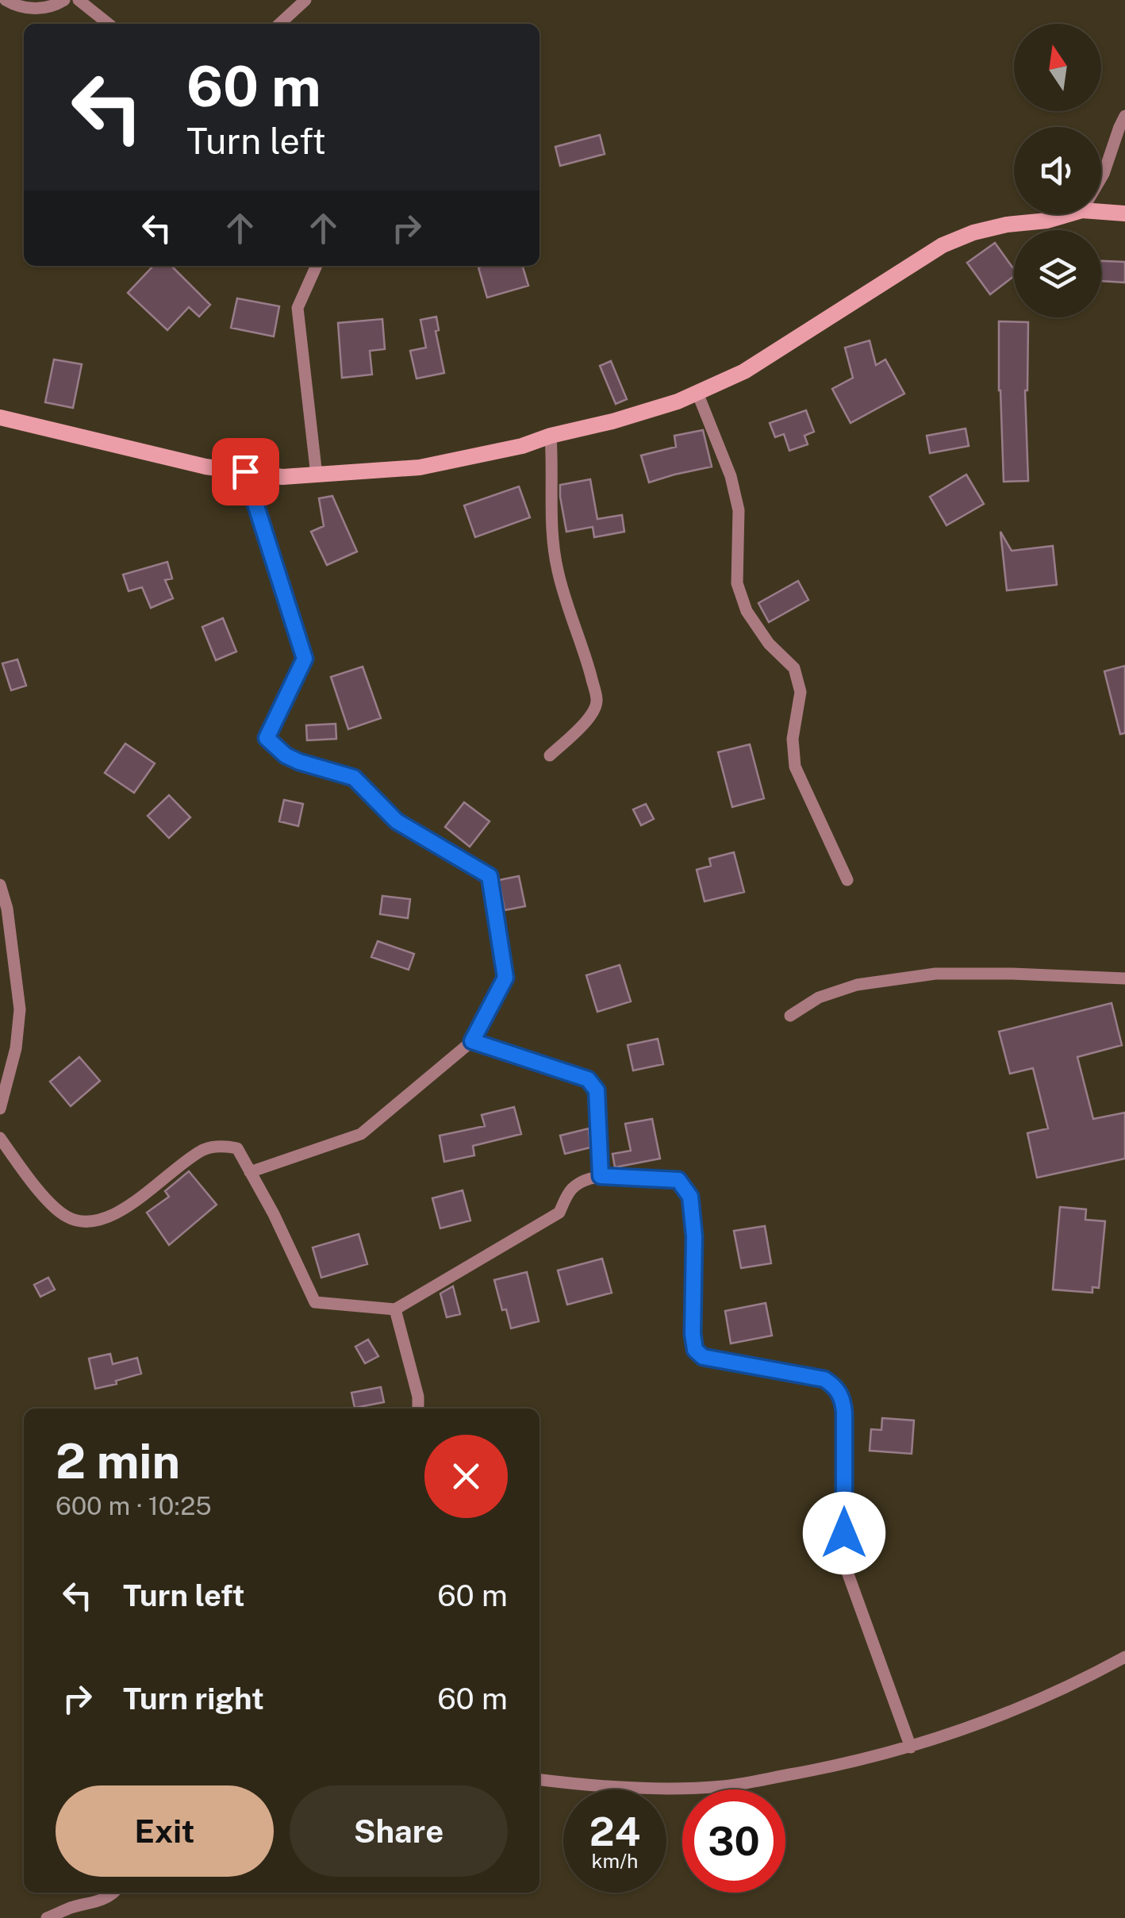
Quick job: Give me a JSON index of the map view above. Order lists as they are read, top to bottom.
{
  "north": "top",
  "page": {
    "turn": ["60 m", "Turn left"],
    "heading": ["2 min", "600 m · 10:25"],
    "list": [
      {
        "name": "Turn left",
        "value": "60 m"
      },
      {
        "name": "Turn right",
        "value": "60 m"
      }
    ],
    "buttons": ["Exit", "Share"],
    "speed": "24 km/h",
    "limit": "30"
  }
}
